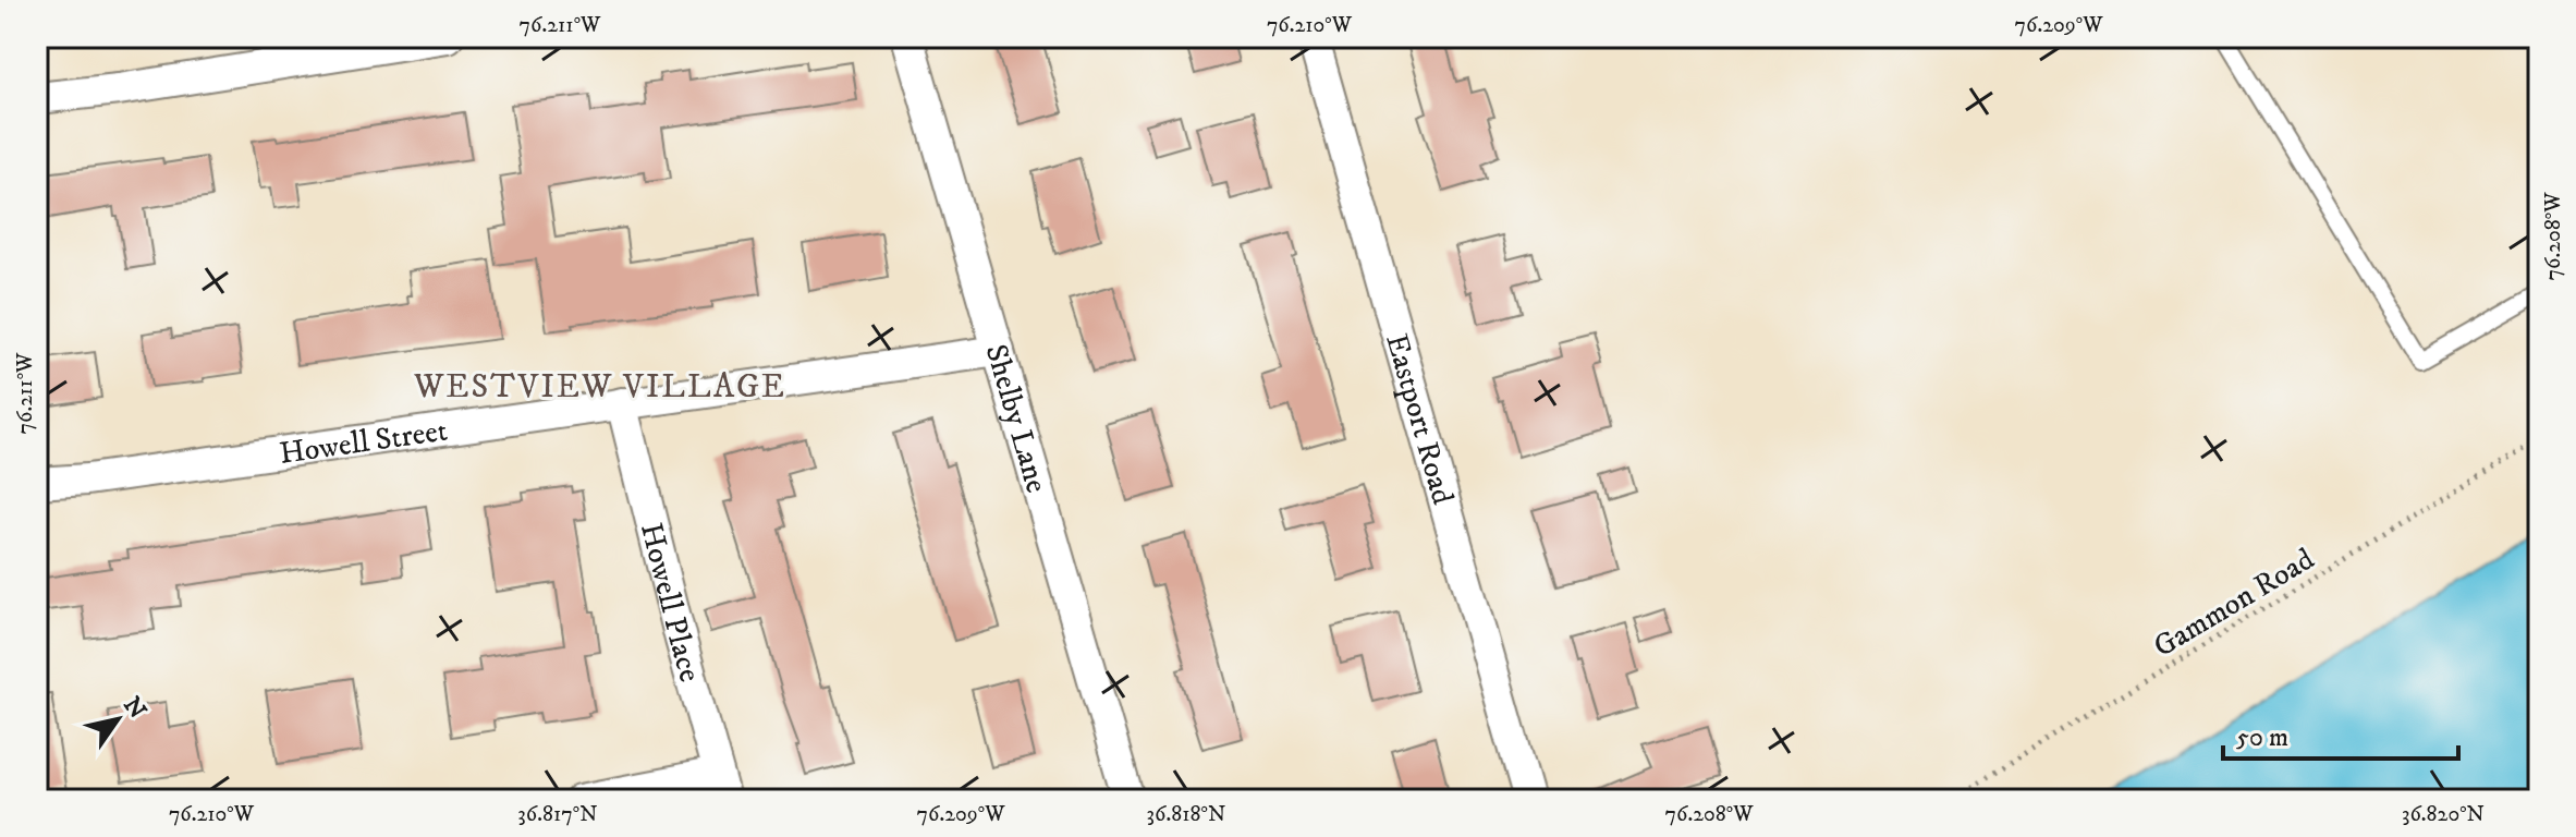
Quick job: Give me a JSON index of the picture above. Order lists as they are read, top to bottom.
{
  "streets": {
    "street": [
      "Shelby Lane",
      "Eastport Road",
      "Howell Street",
      "Howell Place"
    ],
    "path": ["Gammon Road"]
  },
  "crossings": [
    ["Shelby Lane", "Howell Street"],
    ["Howell Street", "Howell Place"]
  ],
  "districts": ["WESTVIEW VILLAGE"],
  "scale_bar": "50 m",
  "north": "top right",
  "coordinates": [
    "76.211°W",
    "76.210°W",
    "76.209°W",
    "76.208°W",
    "36.817°N",
    "36.818°N",
    "36.820°N"
  ]
}
